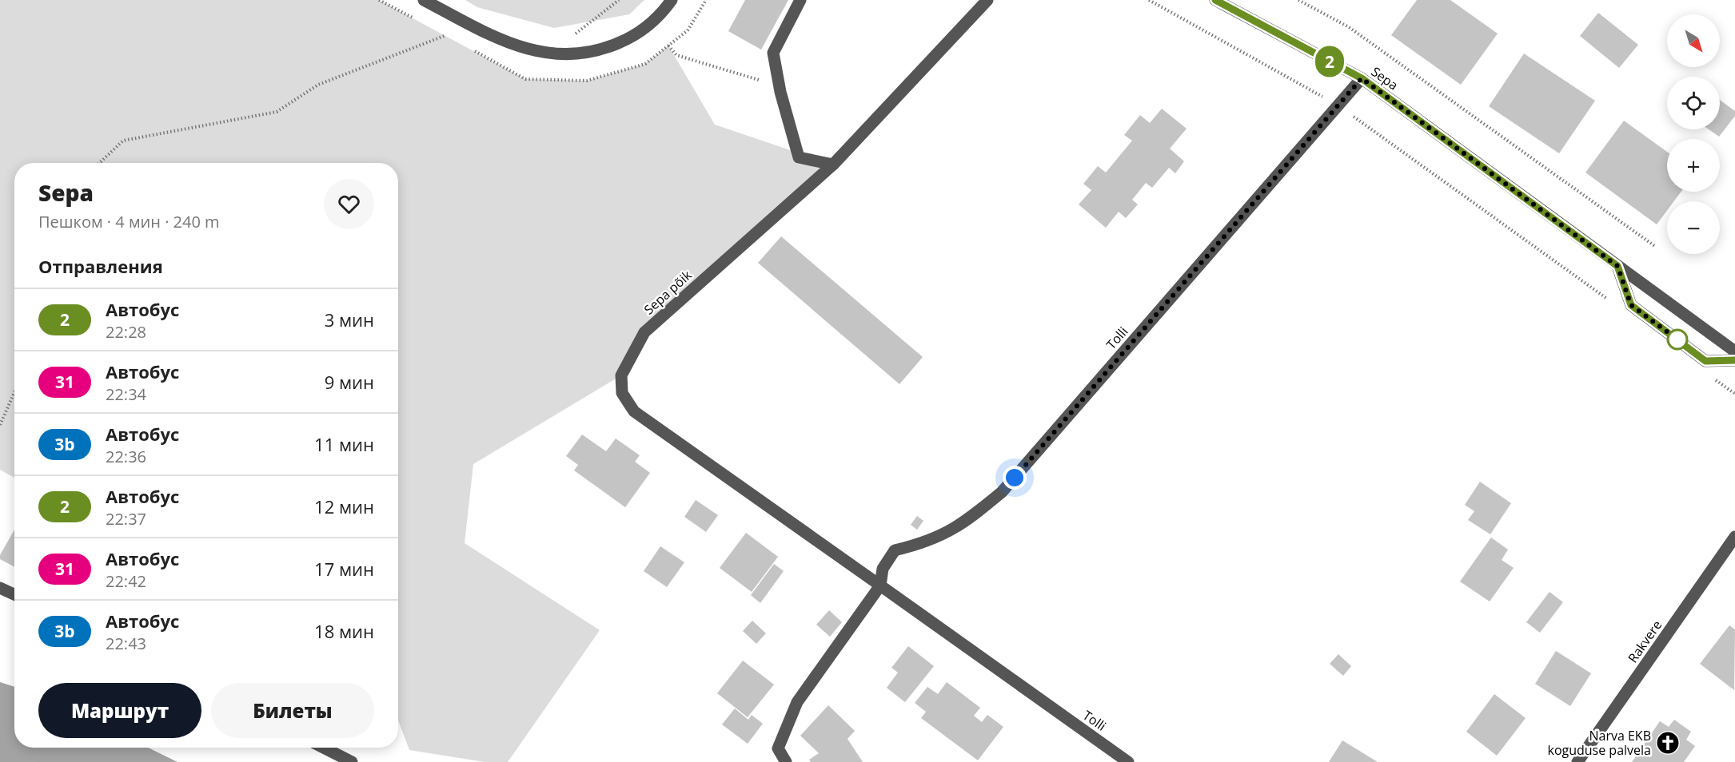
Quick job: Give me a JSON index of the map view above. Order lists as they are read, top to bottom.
{
  "streets": {
    "street": [
      "Sepa",
      "Sepa põik",
      "Tolli",
      "Rakvere"
    ]
  },
  "crossings": [
    ["Sepa", "Tolli"],
    ["Sepa põik", "Tolli"]
  ],
  "places": {
    "church": ["Narva EKB koguduse palvela"]
  },
  "lines": ["bus line 2"],
  "north": "bottom right",
  "page": {
    "on_map": "2",
    "map_buttons": ["+", "−"],
    "heading": [
      ["Sepa", "Пешком · 4 мин · 240 m"],
      "Отправления"
    ],
    "list": [
      {
        "mark": "2",
        "name": "Автобус",
        "note": "22:28",
        "value": "3 мин"
      },
      {
        "mark": "31",
        "name": "Автобус",
        "note": "22:34",
        "value": "9 мин"
      },
      {
        "mark": "3b",
        "name": "Автобус",
        "note": "22:36",
        "value": "11 мин"
      },
      {
        "mark": "2",
        "name": "Автобус",
        "note": "22:37",
        "value": "12 мин"
      },
      {
        "mark": "31",
        "name": "Автобус",
        "note": "22:42",
        "value": "17 мин"
      },
      {
        "mark": "3b",
        "name": "Автобус",
        "note": "22:43",
        "value": "18 мин"
      }
    ],
    "buttons": ["Маршрут", "Билеты"]
  }
}
